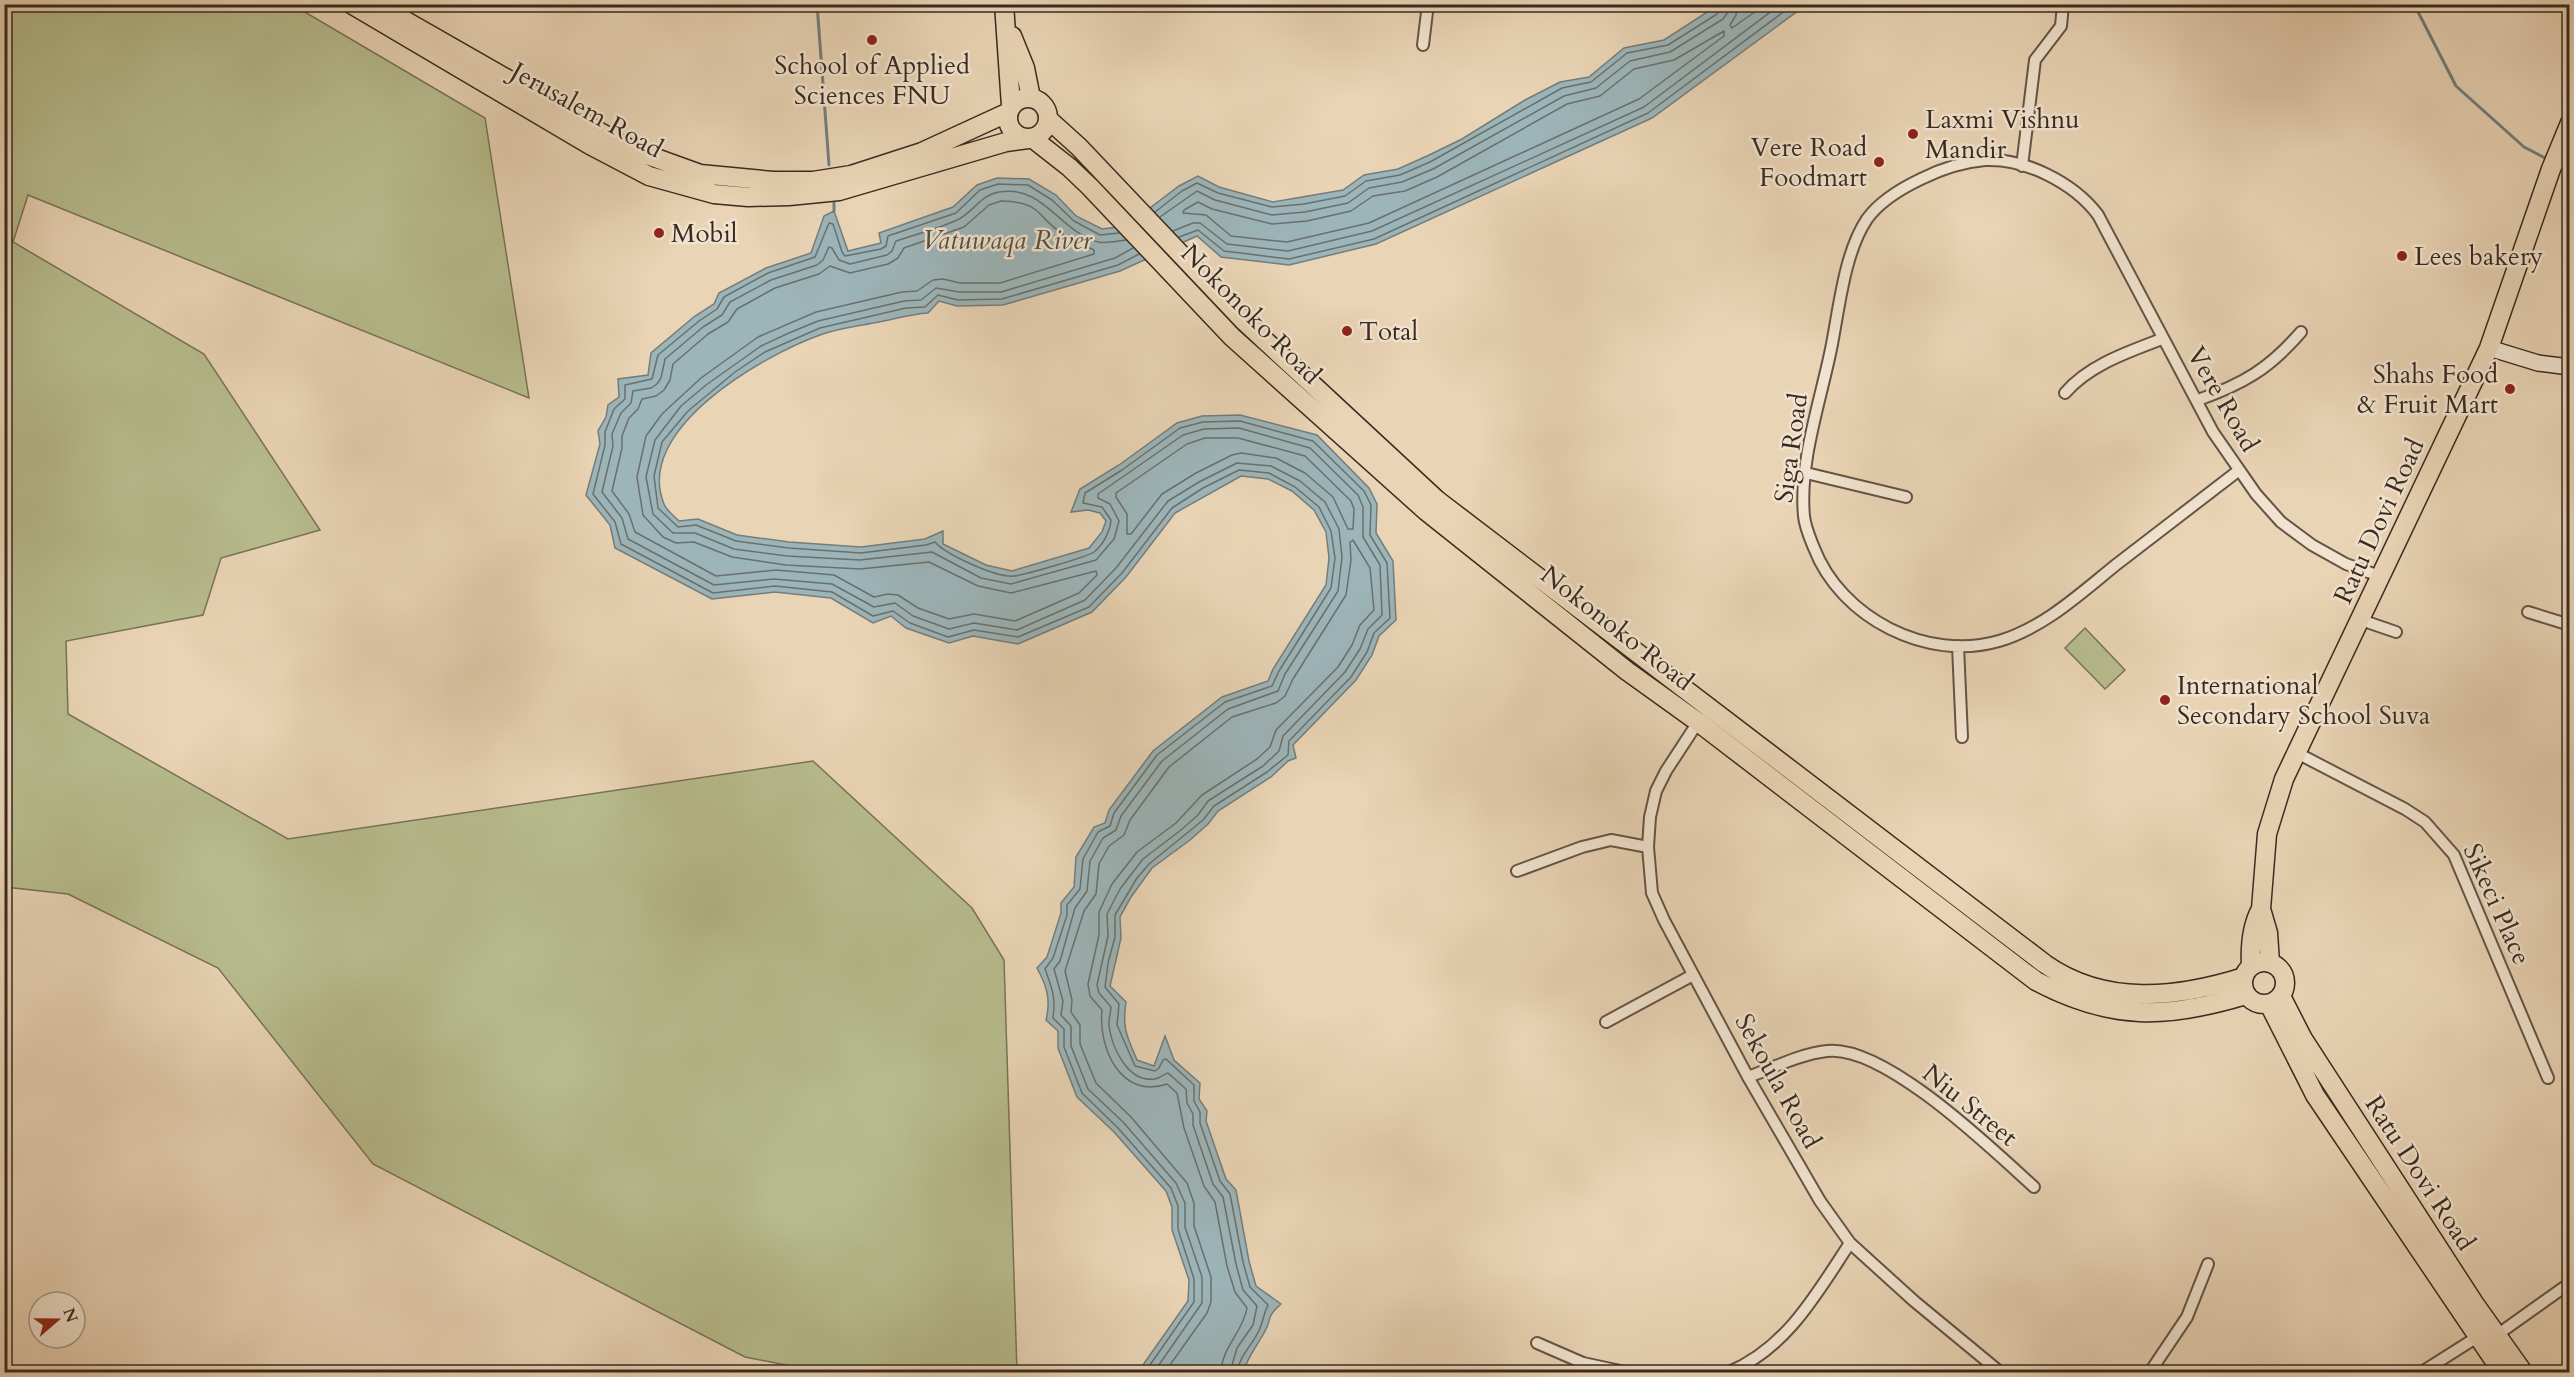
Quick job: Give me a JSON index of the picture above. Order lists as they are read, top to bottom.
{
  "streets": {
    "main road": ["Jerusalem Road", "Nokonoko Road", "Ratu Dovi Road"],
    "street": [
      "Vere Road",
      "Siga Road",
      "Sikeci Place",
      "Sekoula Road",
      "Niu Street"
    ]
  },
  "crossings": [
    ["Jerusalem Road", "Nokonoko Road"],
    ["Nokonoko Road", "Ratu Dovi Road"],
    ["Nokonoko Road", "Sekoula Road"],
    ["Vere Road", "Siga Road"],
    ["Vere Road", "Ratu Dovi Road"],
    ["Ratu Dovi Road", "Sikeci Place"],
    ["Sekoula Road", "Niu Street"]
  ],
  "water": ["Vatuwaqa River"],
  "places": [
    "School of Applied Sciences FNU",
    "Laxmi Vishnu Mandir",
    "Vere Road Foodmart",
    "Mobil",
    "Lees bakery",
    "Total",
    "Shahs Food & Fruit Mart",
    "International Secondary School Suva"
  ],
  "north": "right"
}
